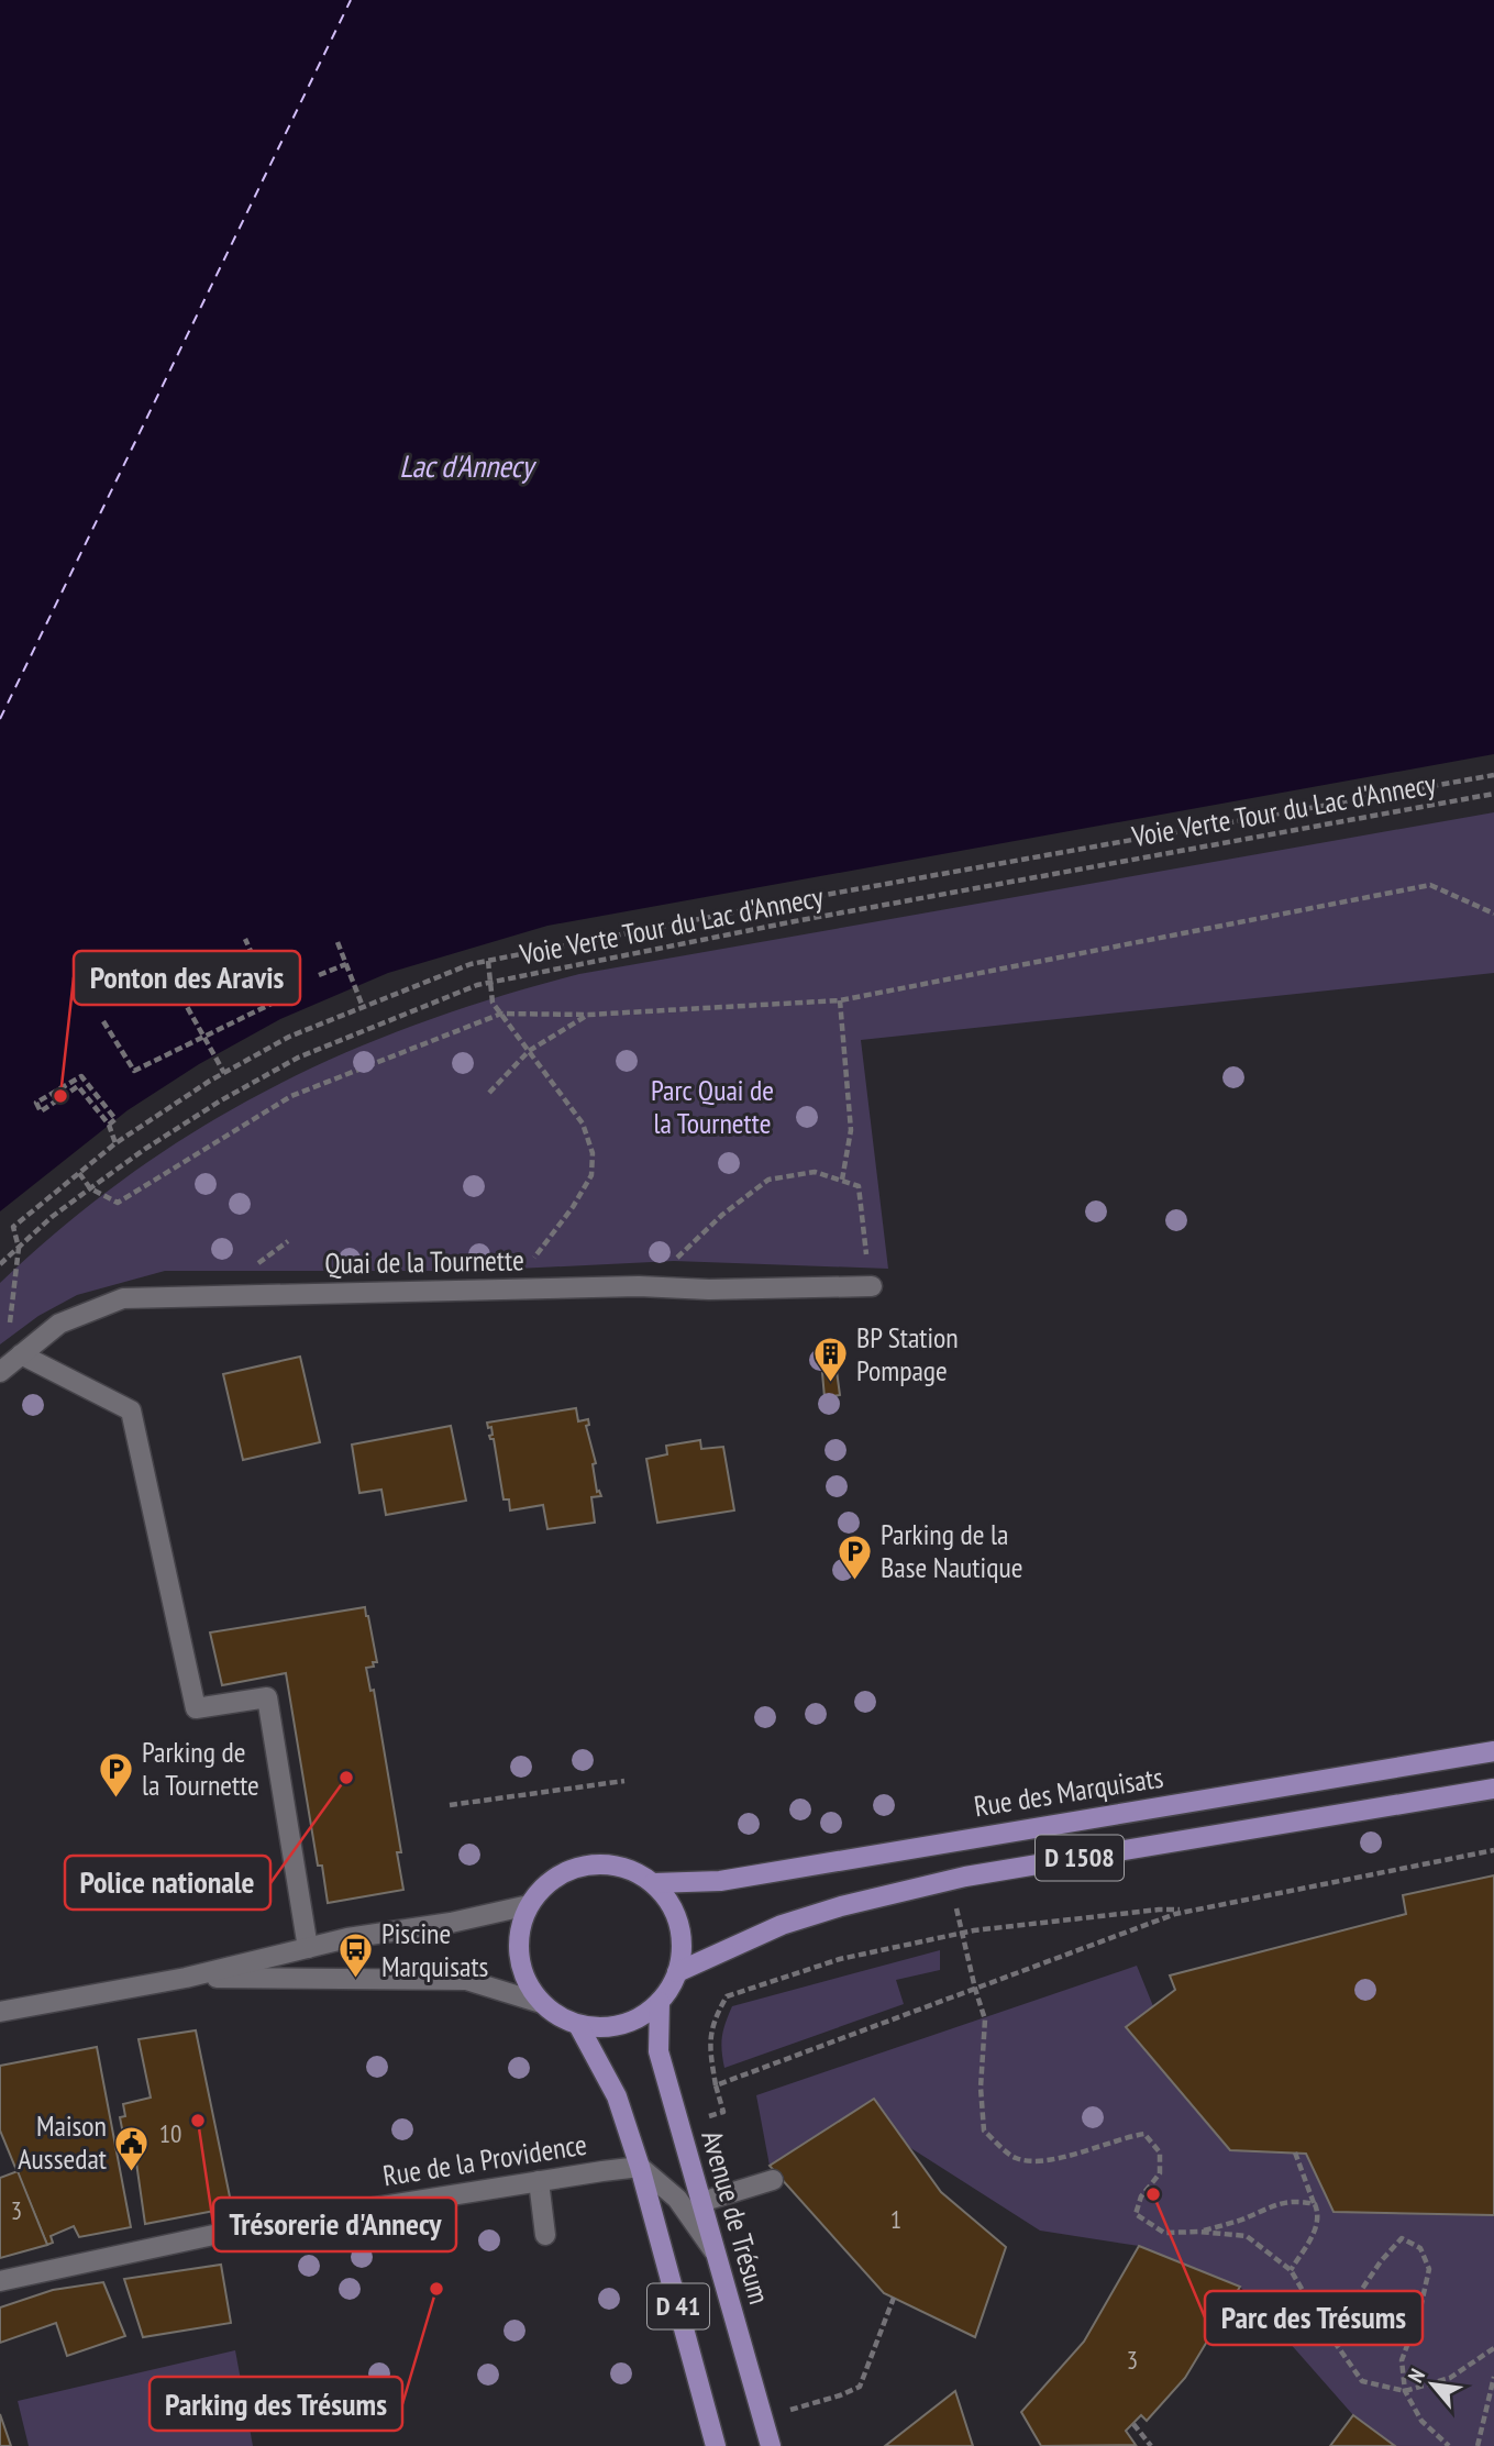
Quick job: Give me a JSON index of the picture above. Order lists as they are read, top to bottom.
{
  "streets": {
    "main road": [
      "Quai de la Tournette",
      "Rue des Marquisats",
      "D 1508",
      "Rue de la Providence",
      "Avenue de Trésum",
      "D 41"
    ],
    "path": ["Voie Verte Tour du Lac d'Annecy"]
  },
  "crossings": [
    ["Rue des Marquisats", "D 1508"],
    ["Rue des Marquisats", "Avenue de Trésum"],
    ["Rue des Marquisats", "D 41"],
    ["D 1508", "Avenue de Trésum"],
    ["D 1508", "D 41"],
    ["Rue de la Providence", "D 41"],
    ["Avenue de Trésum", "D 41"]
  ],
  "water": ["Lac d'Annecy"],
  "parks": ["Parc Quai de la Tournette"],
  "places": {
    "other": [
      "Ponton des Aravis",
      "Police nationale",
      "Trésorerie d'Annecy",
      "Parc des Trésums",
      "Parking des Trésums"
    ],
    "building": ["BP Station Pompage"],
    "parking": ["Parking de la Base Nautique", "Parking de la Tournette"],
    "bus stop": ["Piscine Marquisats"],
    "public building": ["Maison Aussedat"]
  },
  "house_numbers": [
    "10",
    "3",
    "1",
    "3"
  ],
  "north": "top left"
}
